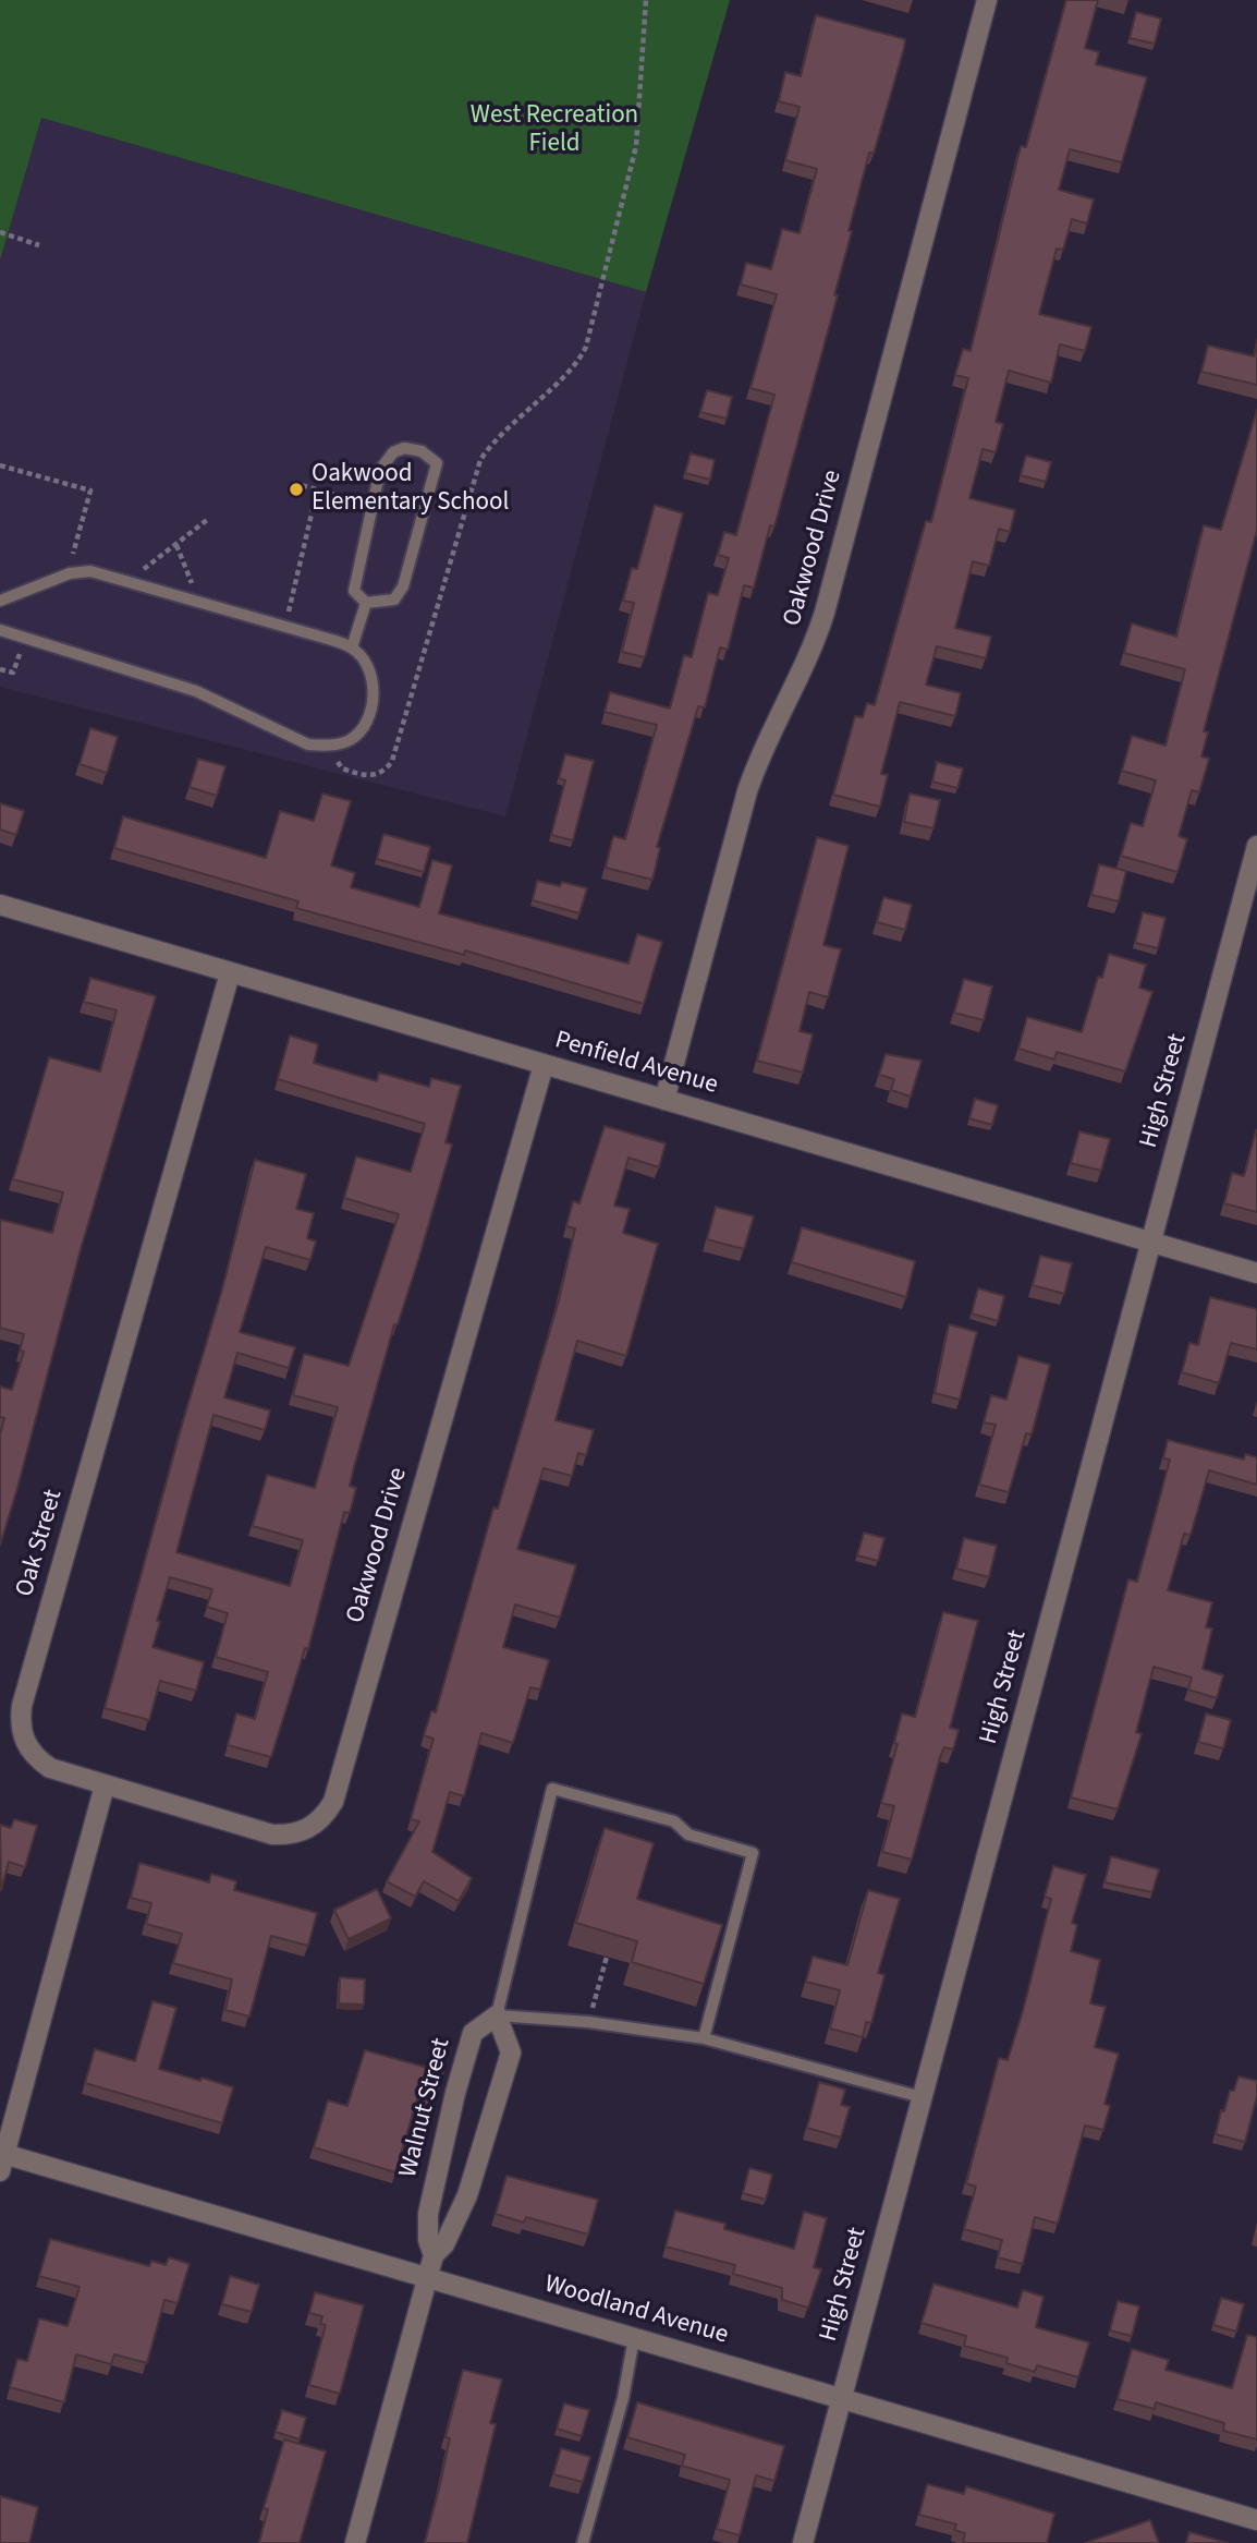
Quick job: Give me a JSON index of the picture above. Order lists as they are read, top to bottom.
{
  "streets": {
    "street": [
      "Oakwood Drive",
      "Penfield Avenue",
      "High Street",
      "Oak Street",
      "Walnut Street",
      "Woodland Avenue"
    ]
  },
  "crossings": [
    ["Oakwood Drive", "Penfield Avenue"],
    ["Oakwood Drive", "Oak Street"],
    ["Penfield Avenue", "High Street"],
    ["Penfield Avenue", "Oak Street"],
    ["High Street", "Woodland Avenue"],
    ["Walnut Street", "Woodland Avenue"]
  ],
  "parks": ["West Recreation Field"],
  "places": ["Oakwood Elementary School"]
}
